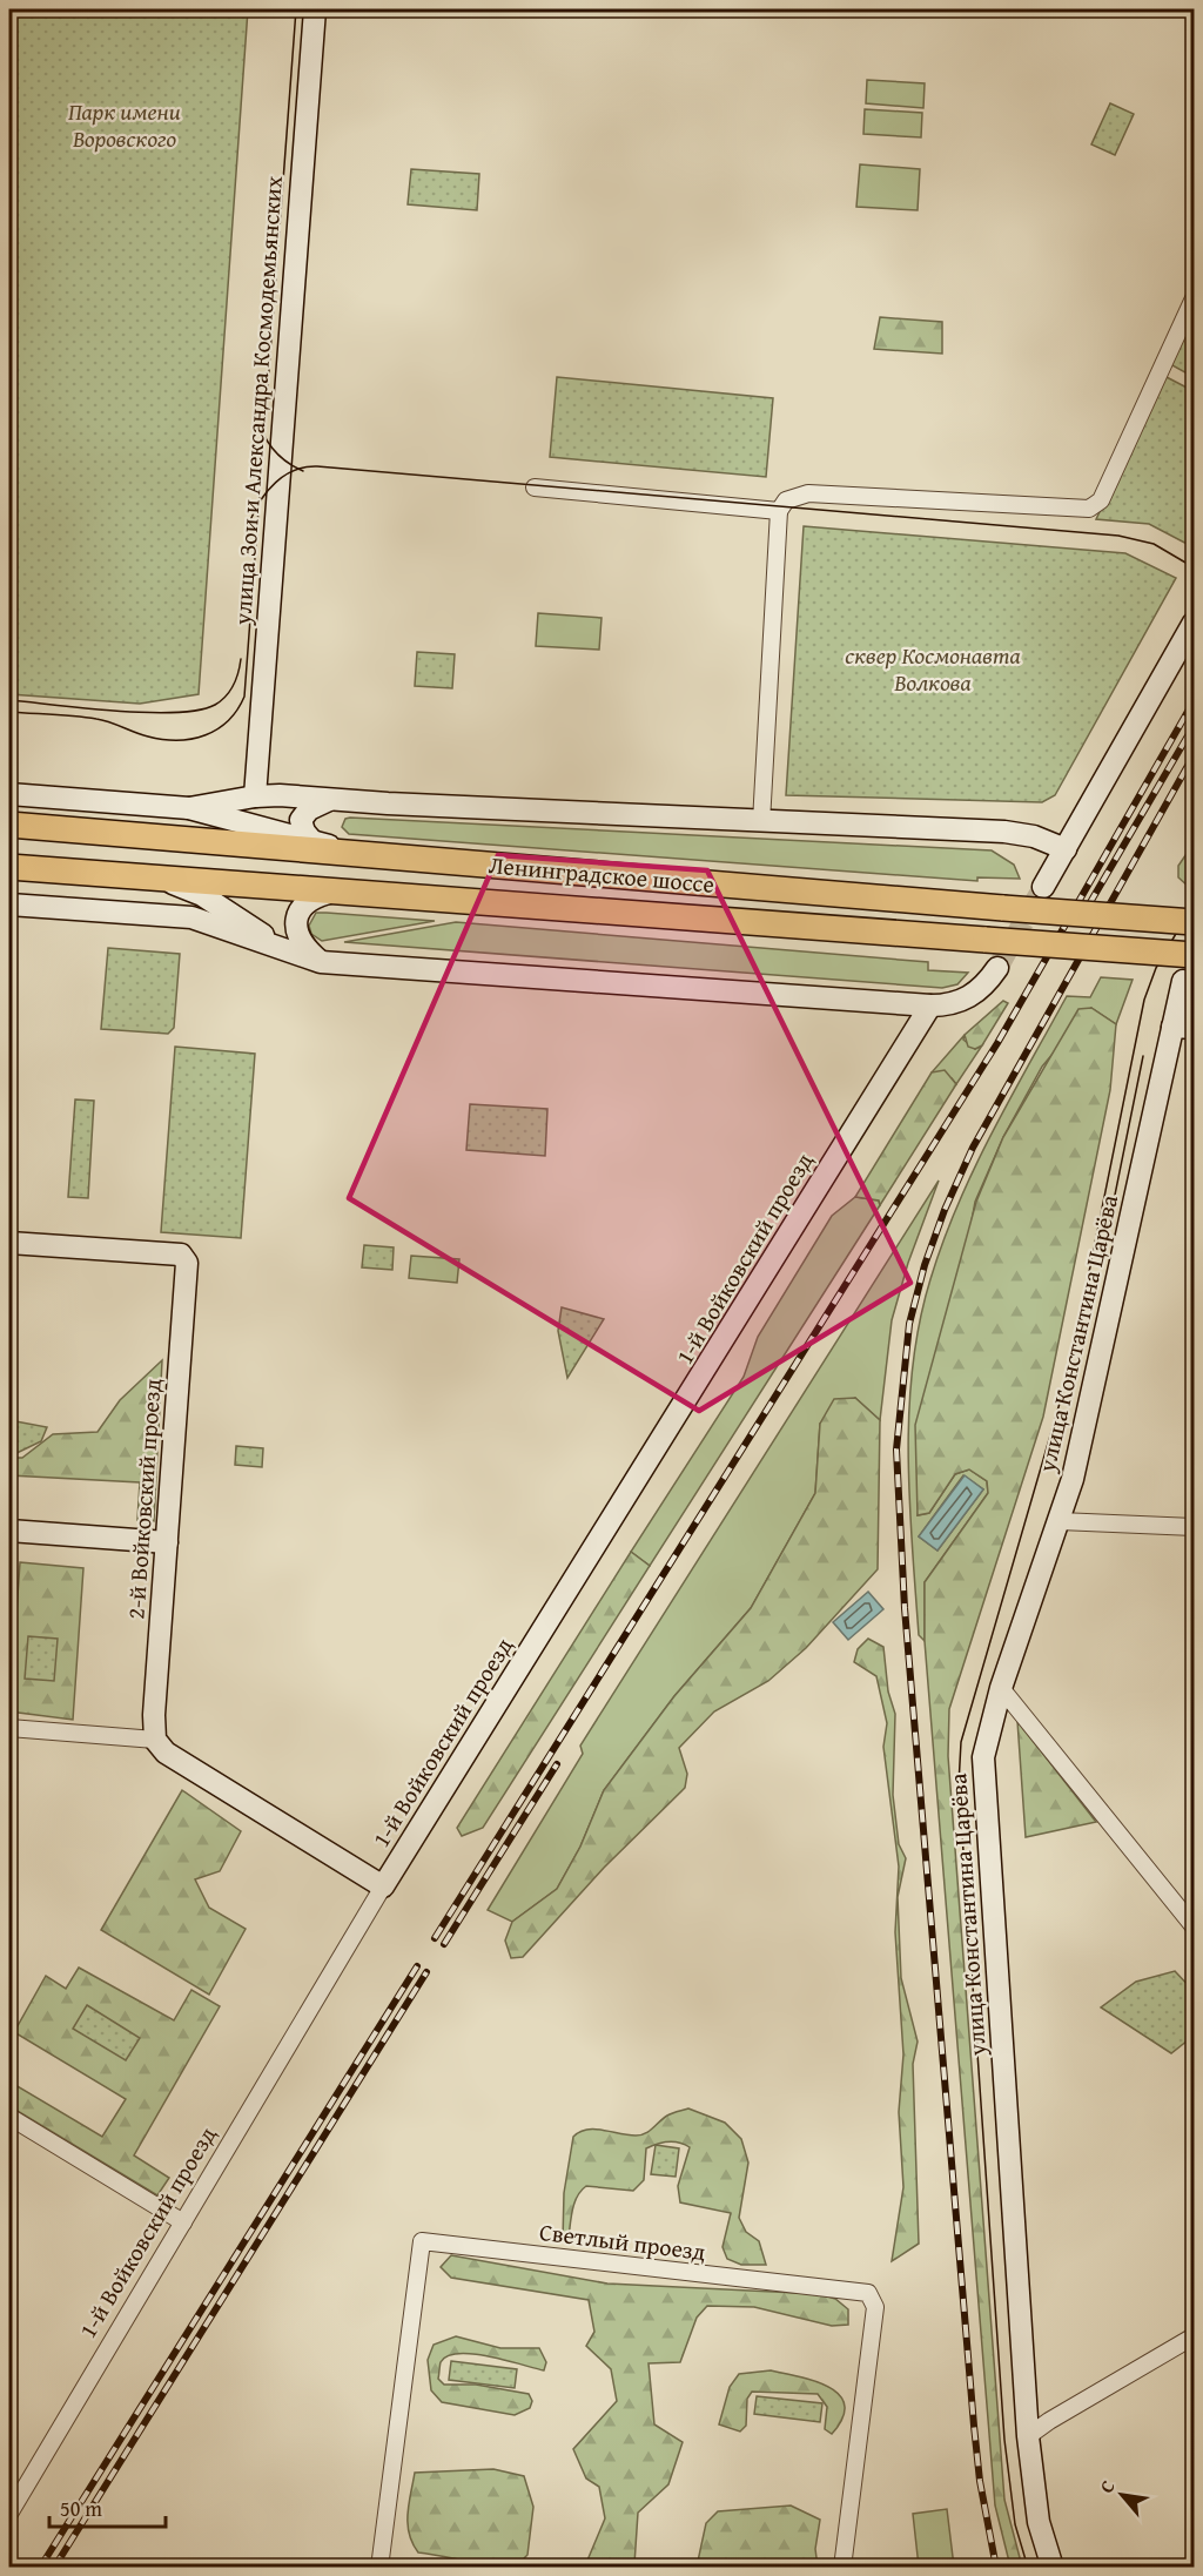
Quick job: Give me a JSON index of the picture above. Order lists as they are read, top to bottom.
{
  "streets": {
    "main road": ["Ленинградское шоссе"],
    "street": [
      "улица Зои и Александра Космодемьянских",
      "1-й Войковский проезд",
      "улица Константина Царёва",
      "2-й Войковский проезд",
      "Светлый проезд"
    ]
  },
  "parks": ["Парк имени Воровского", "сквер Космонавта Волкова"],
  "scale_bar": "50 m",
  "north": "top left"
}
